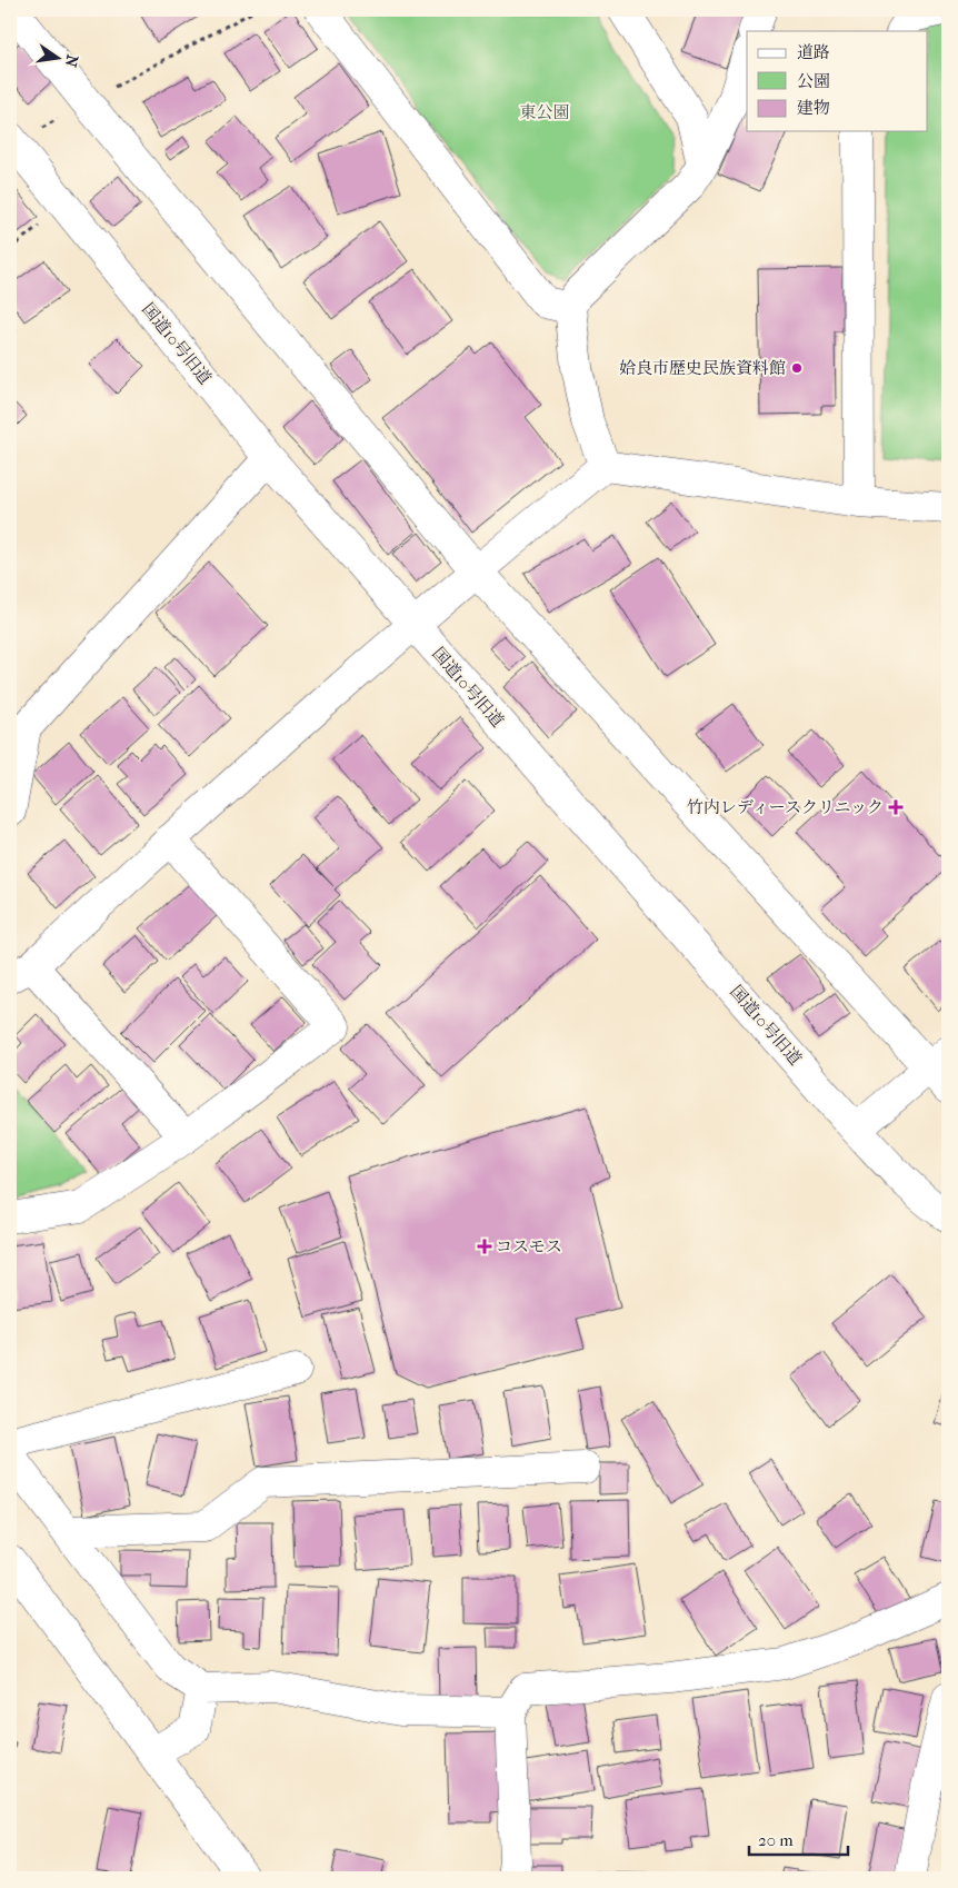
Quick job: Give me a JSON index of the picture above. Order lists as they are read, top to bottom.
{
  "streets": {
    "street": ["国道10号旧道"]
  },
  "parks": ["東公園"],
  "places": {
    "other": ["姶良市歴史民族資料館"],
    "health": ["竹内レディースクリニック", "コスモス"]
  },
  "legend": ["道路", "公園", "建物"],
  "scale_bar": "20 m",
  "north": "right"
}
